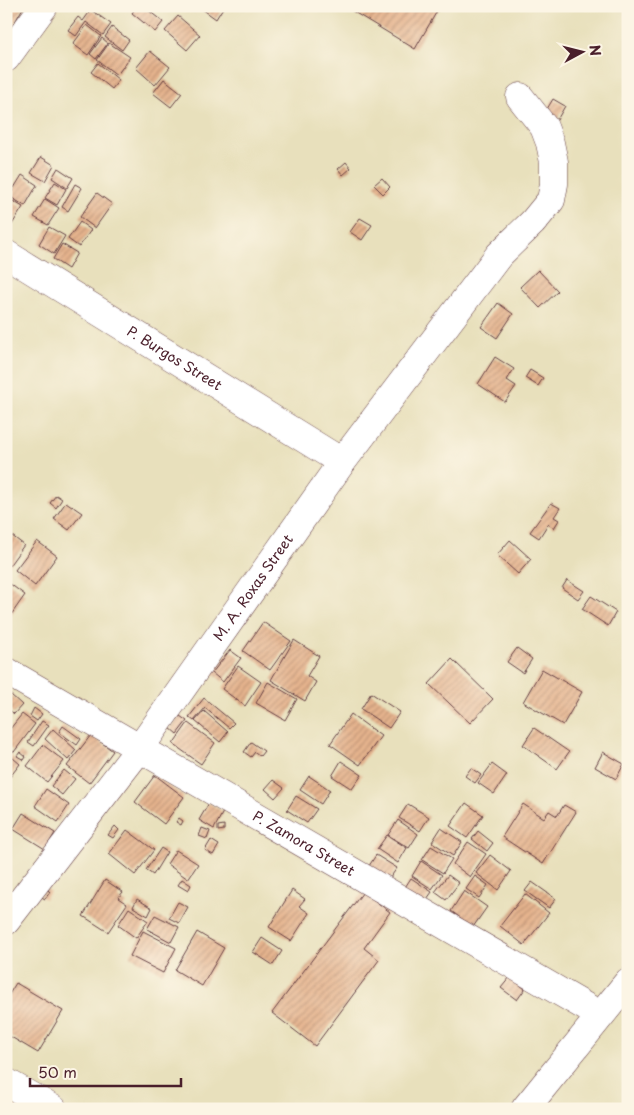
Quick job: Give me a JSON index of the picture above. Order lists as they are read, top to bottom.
{
  "streets": {
    "street": ["P. Burgos Street", "M. A. Roxas Street", "P. Zamora Street"]
  },
  "crossings": [
    ["P. Burgos Street", "M. A. Roxas Street"],
    ["M. A. Roxas Street", "P. Zamora Street"]
  ],
  "scale_bar": "50 m",
  "north": "right"
}
